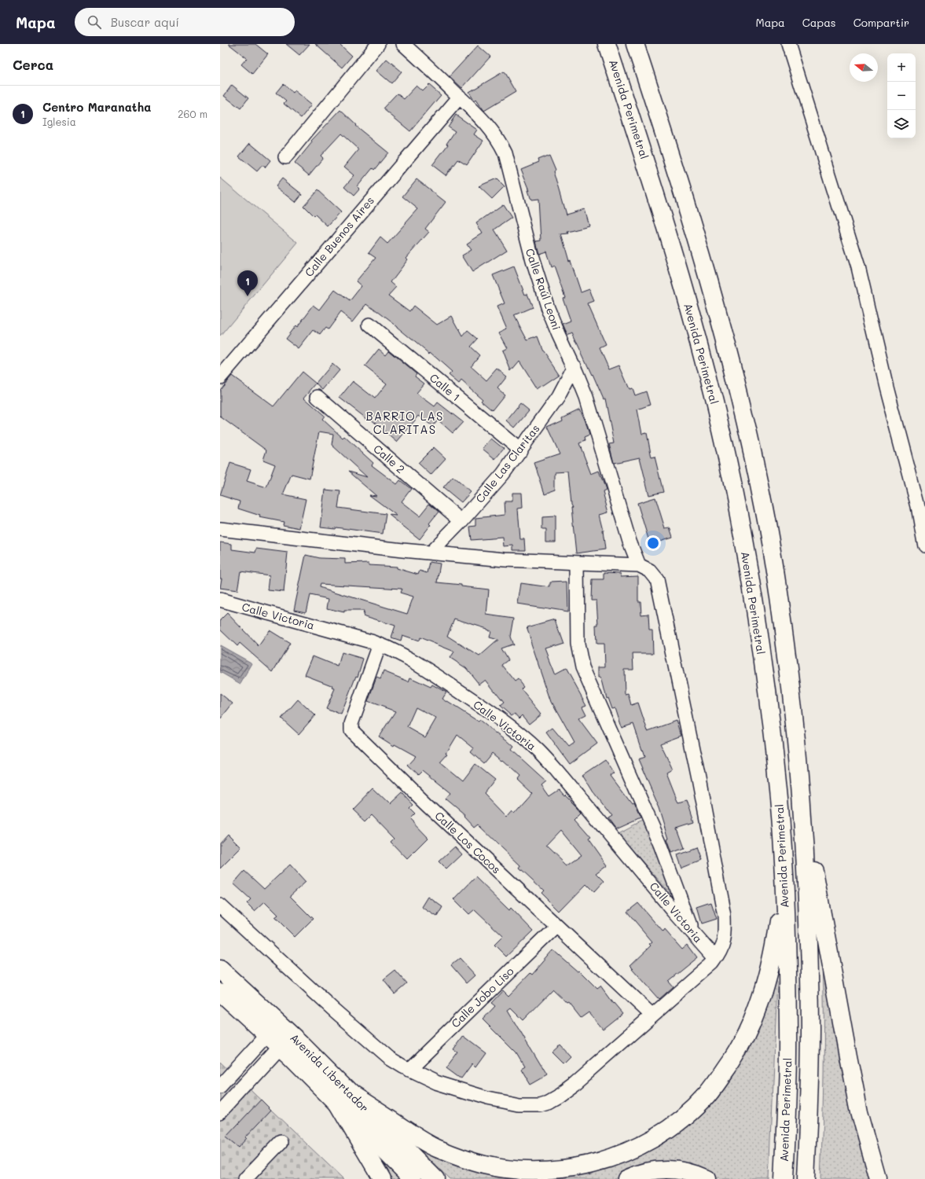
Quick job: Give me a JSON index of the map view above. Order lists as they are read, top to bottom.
{
  "streets": {
    "main road": ["Avenida Perimetral", "Avenida Libertador"],
    "street": [
      "Calle Buenos Aires",
      "Calle Raúl Leoni",
      "Calle 1",
      "Calle 2",
      "Calle Las Claritas",
      "Calle Victoria",
      "Calle Los Cocos",
      "Calle Jobo Liso"
    ]
  },
  "crossings": [
    ["Calle Buenos Aires", "Calle Raúl Leoni"],
    ["Calle Raúl Leoni", "Calle Las Claritas"],
    ["Calle 1", "Calle Las Claritas"],
    ["Calle 2", "Calle Las Claritas"],
    ["Calle Victoria", "Calle Los Cocos"],
    ["Calle Los Cocos", "Calle Jobo Liso"]
  ],
  "districts": ["BARRIO LAS CLARITAS"],
  "north": "left",
  "page": {
    "header": "Mapa",
    "search": "Buscar aquí",
    "nav": ["Mapa", "Capas", "Compartir"],
    "heading": "Cerca",
    "map_buttons": ["+", "−"],
    "list": [
      {
        "mark": "1",
        "name": "Centro Maranatha",
        "note": "Iglesia",
        "value": "260 m"
      }
    ],
    "pins": "1"
  }
}
